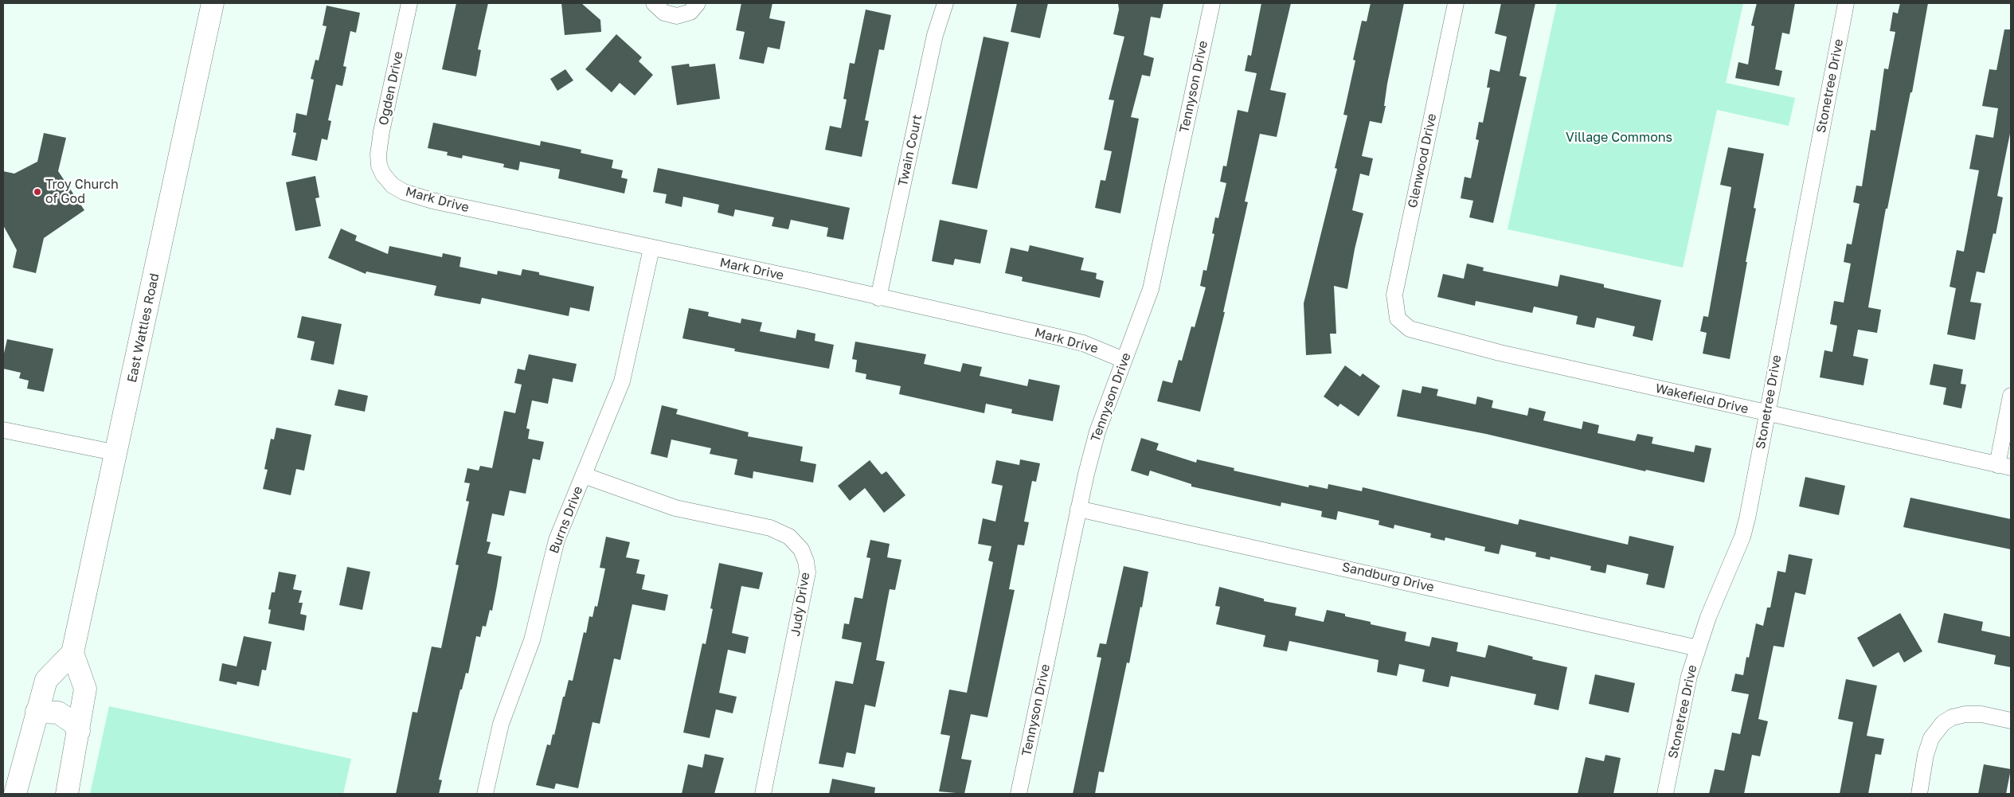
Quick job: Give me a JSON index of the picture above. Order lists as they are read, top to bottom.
{
  "streets": {
    "main road": ["East Wattles Road"],
    "street": [
      "Stonetree Drive",
      "Tennyson Drive",
      "Ogden Drive",
      "Twain Court",
      "Glenwood Drive",
      "Mark Drive",
      "Wakefield Drive",
      "Burns Drive",
      "Sandburg Drive",
      "Judy Drive"
    ]
  },
  "crossings": [
    ["Stonetree Drive", "Wakefield Drive"],
    ["Stonetree Drive", "Sandburg Drive"],
    ["Tennyson Drive", "Mark Drive"],
    ["Tennyson Drive", "Sandburg Drive"],
    ["Ogden Drive", "Mark Drive"],
    ["Twain Court", "Mark Drive"],
    ["Glenwood Drive", "Wakefield Drive"],
    ["Mark Drive", "Burns Drive"],
    ["Burns Drive", "Judy Drive"]
  ],
  "parks": ["Village Commons"],
  "places": ["Troy Church of God"]
}
